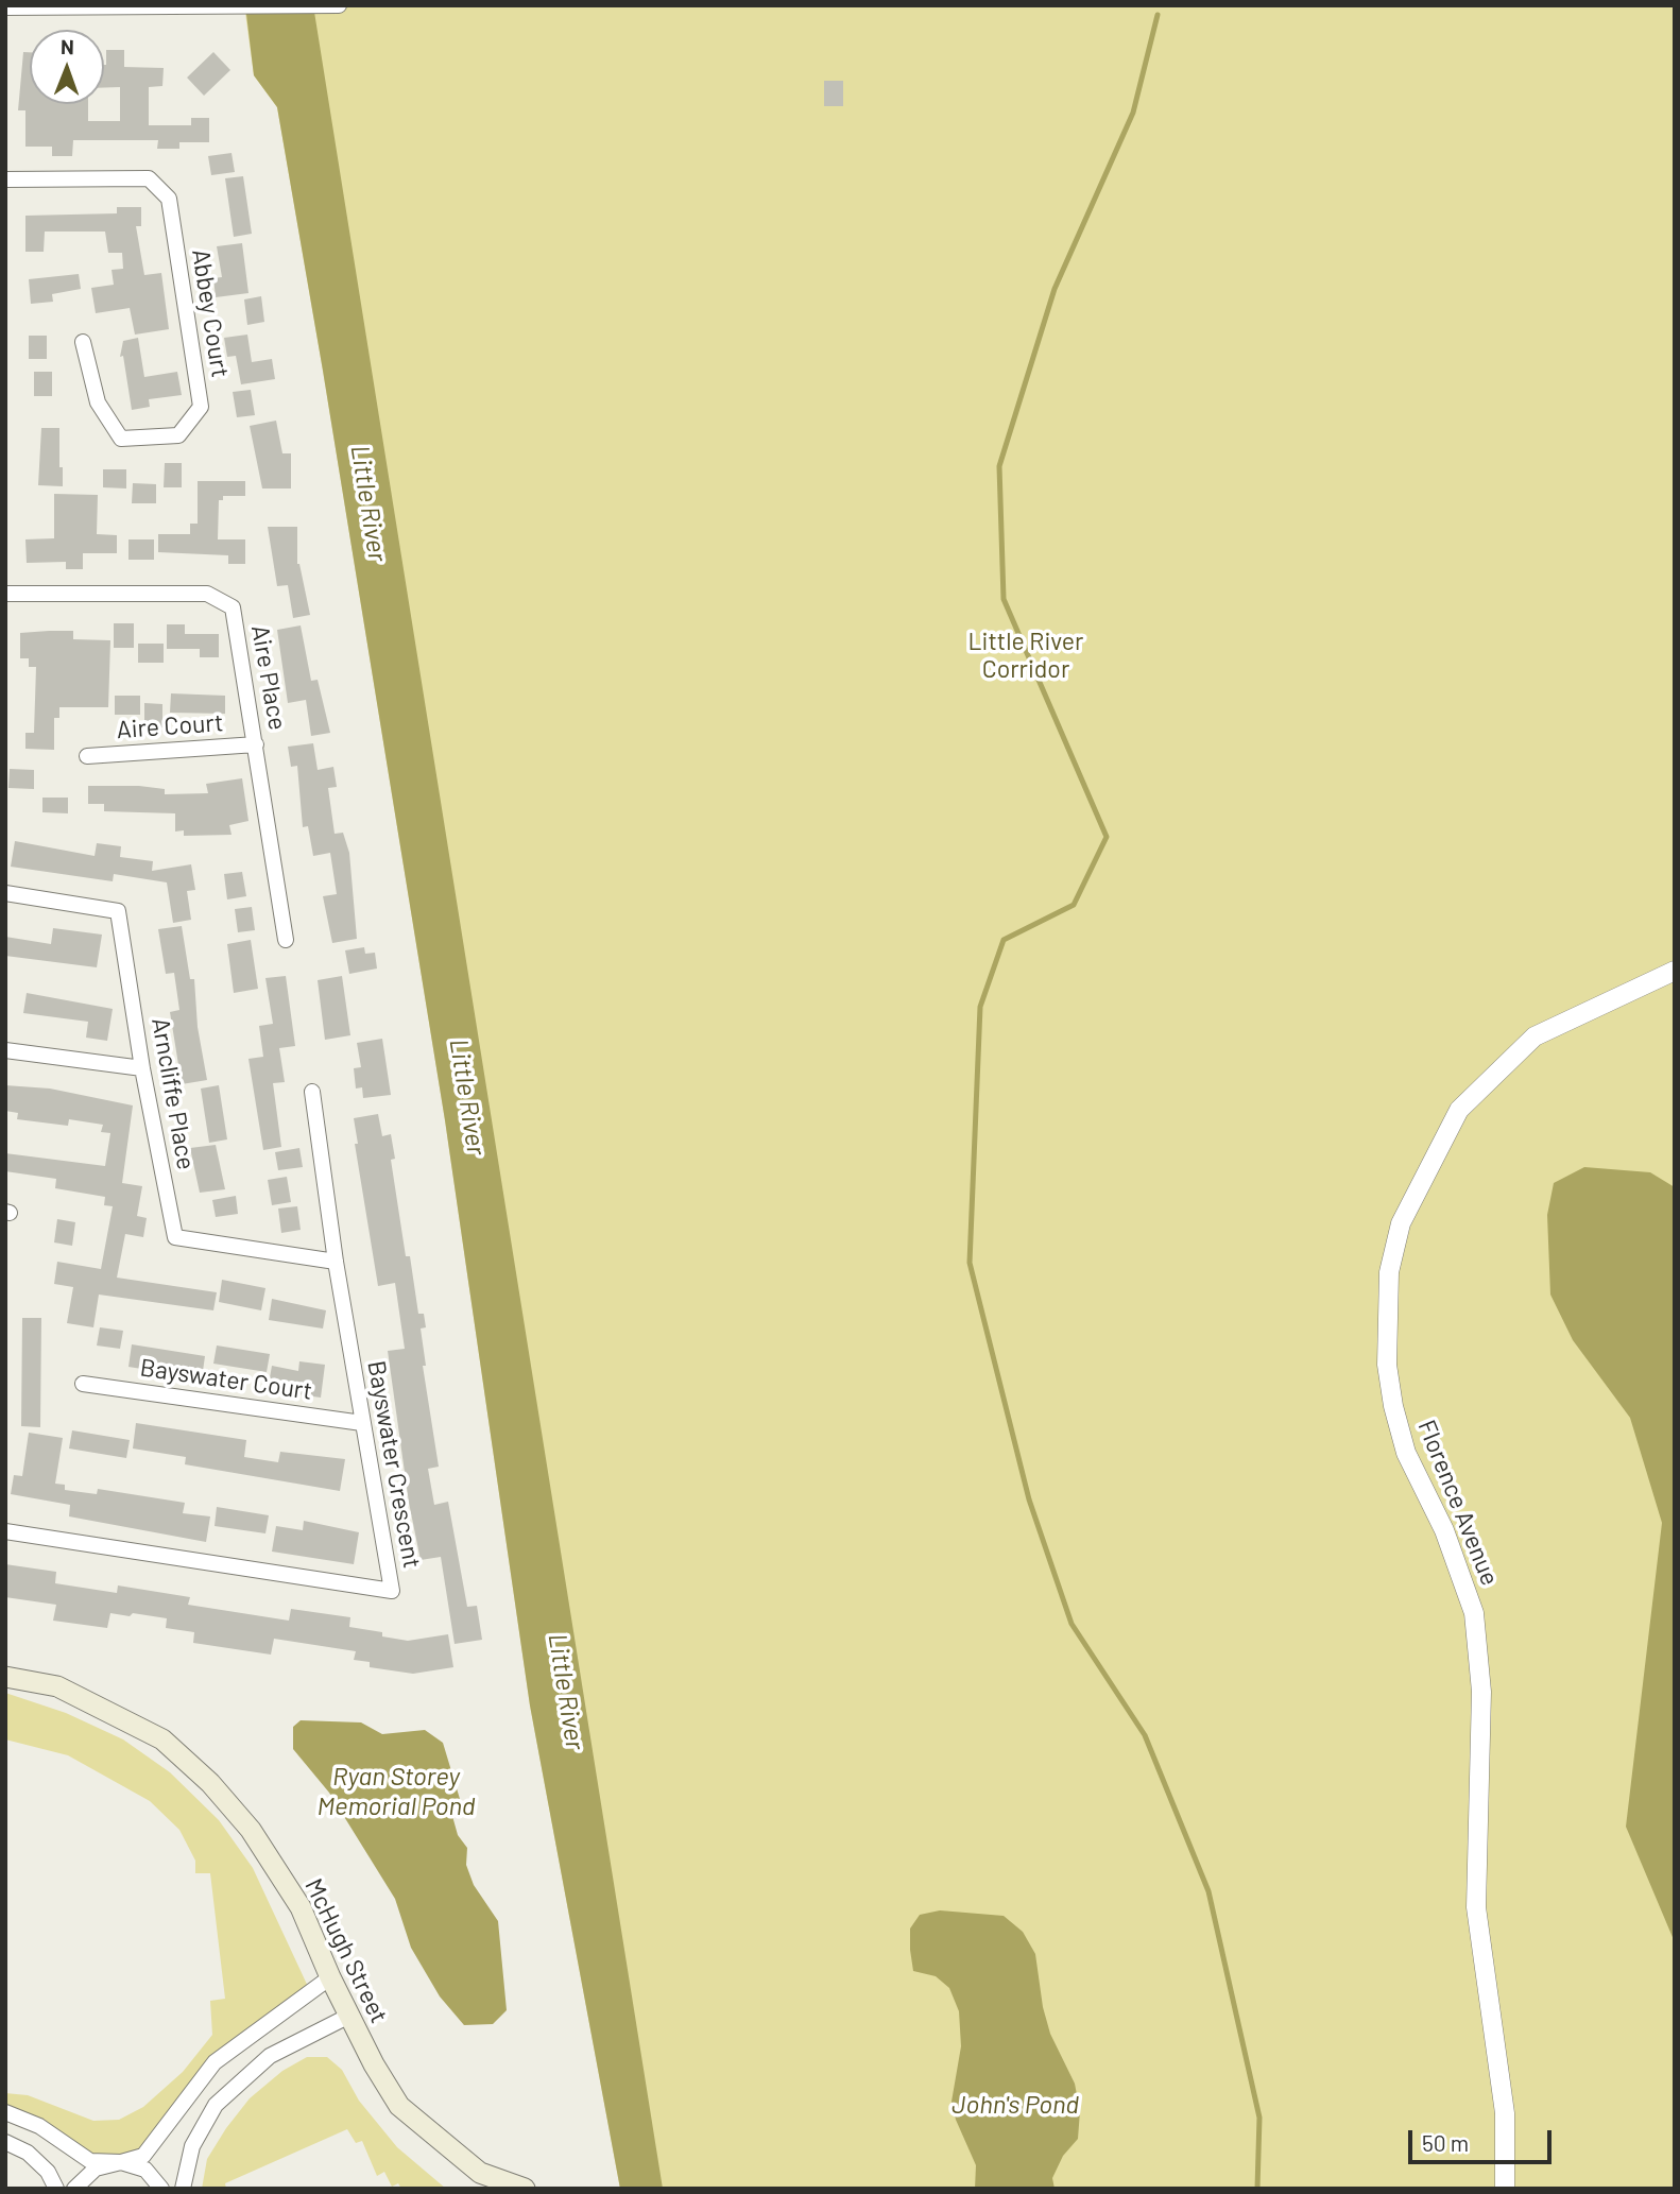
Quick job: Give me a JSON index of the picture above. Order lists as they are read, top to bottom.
{
  "streets": {
    "main road": ["McHugh Street"],
    "street": [
      "Abbey Court",
      "Aire Place",
      "Aire Court",
      "Arncliffe Place",
      "Bayswater Court",
      "Bayswater Crescent",
      "Florence Avenue"
    ]
  },
  "crossings": [
    ["Aire Place", "Aire Court"],
    ["Arncliffe Place", "Bayswater Crescent"],
    ["Bayswater Court", "Bayswater Crescent"]
  ],
  "water": ["Little River", "Ryan Storey Memorial Pond", "John's Pond"],
  "parks": ["Little River Corridor"],
  "scale_bar": "50 m",
  "north": "top"
}
